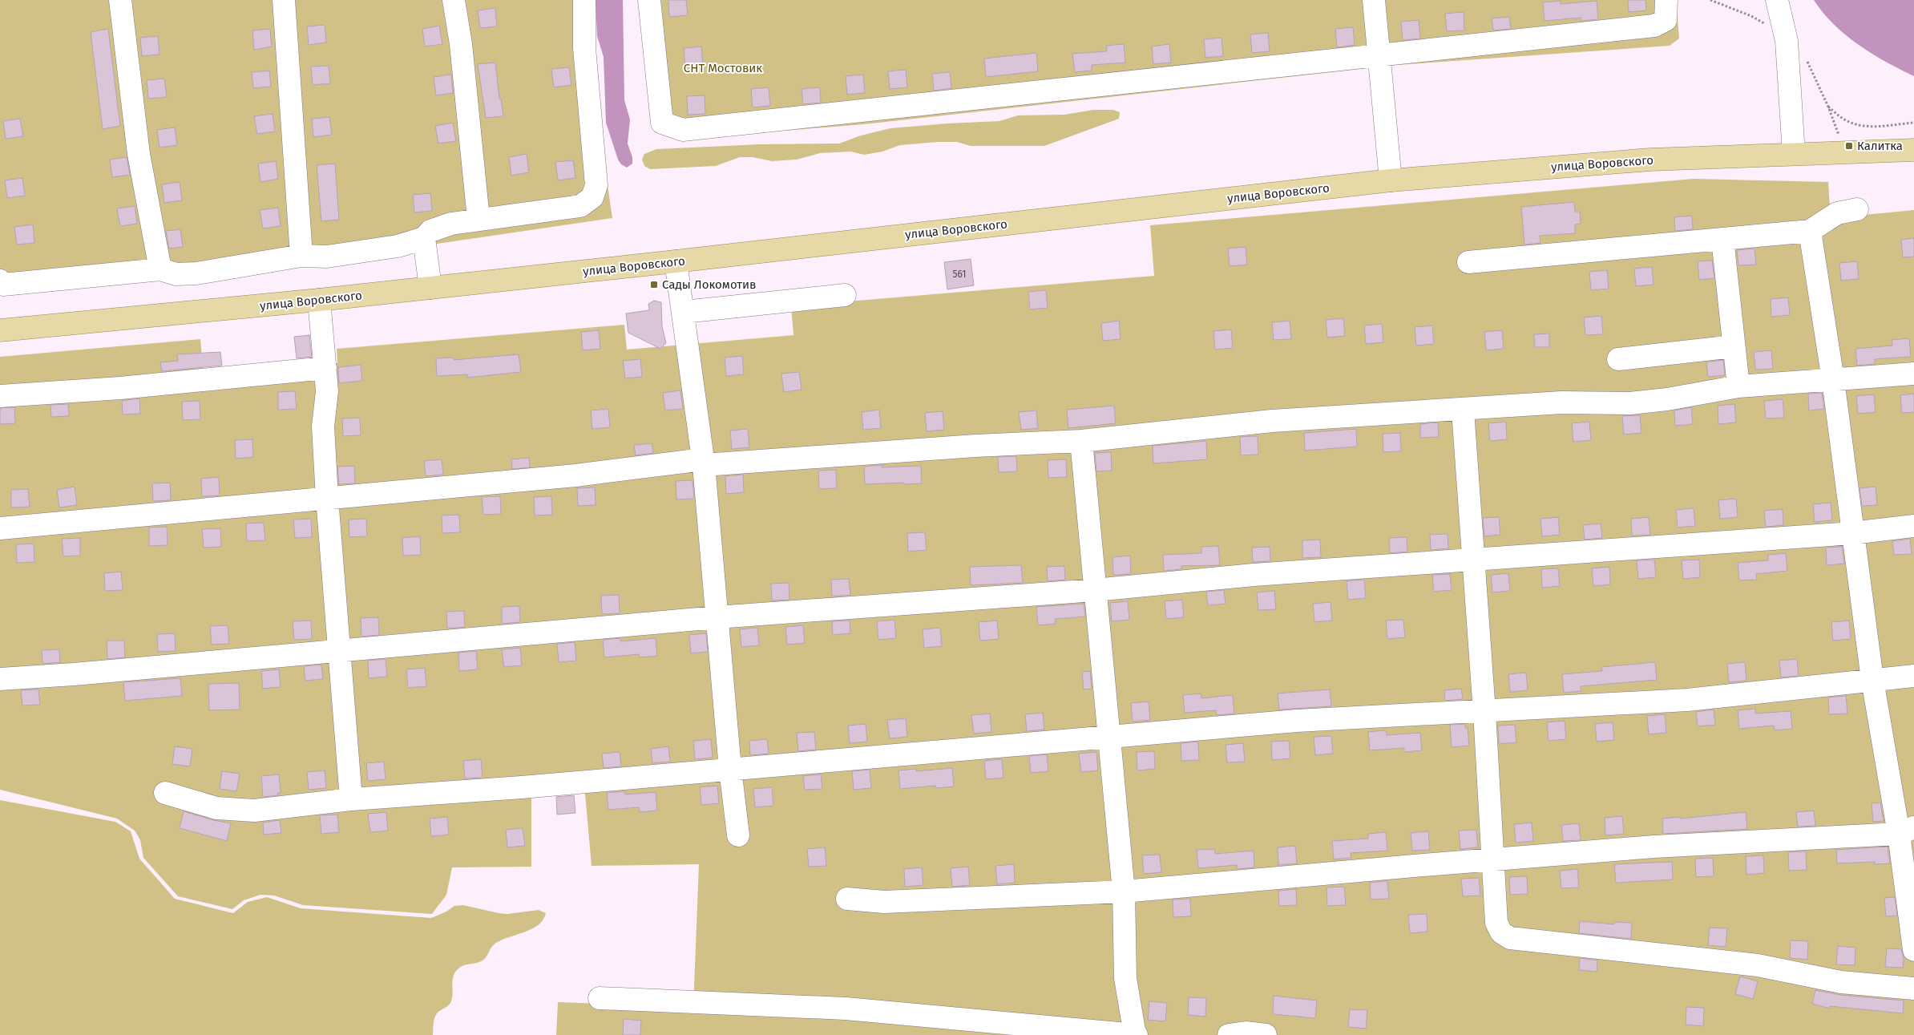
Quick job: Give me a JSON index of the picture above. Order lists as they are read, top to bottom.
{
  "streets": {
    "main road": ["улица Воровского"]
  },
  "parks": ["СНТ Мостовик"],
  "places": {
    "transit": ["Калитка", "Сады Локомотив"]
  },
  "house_numbers": ["561"]
}
